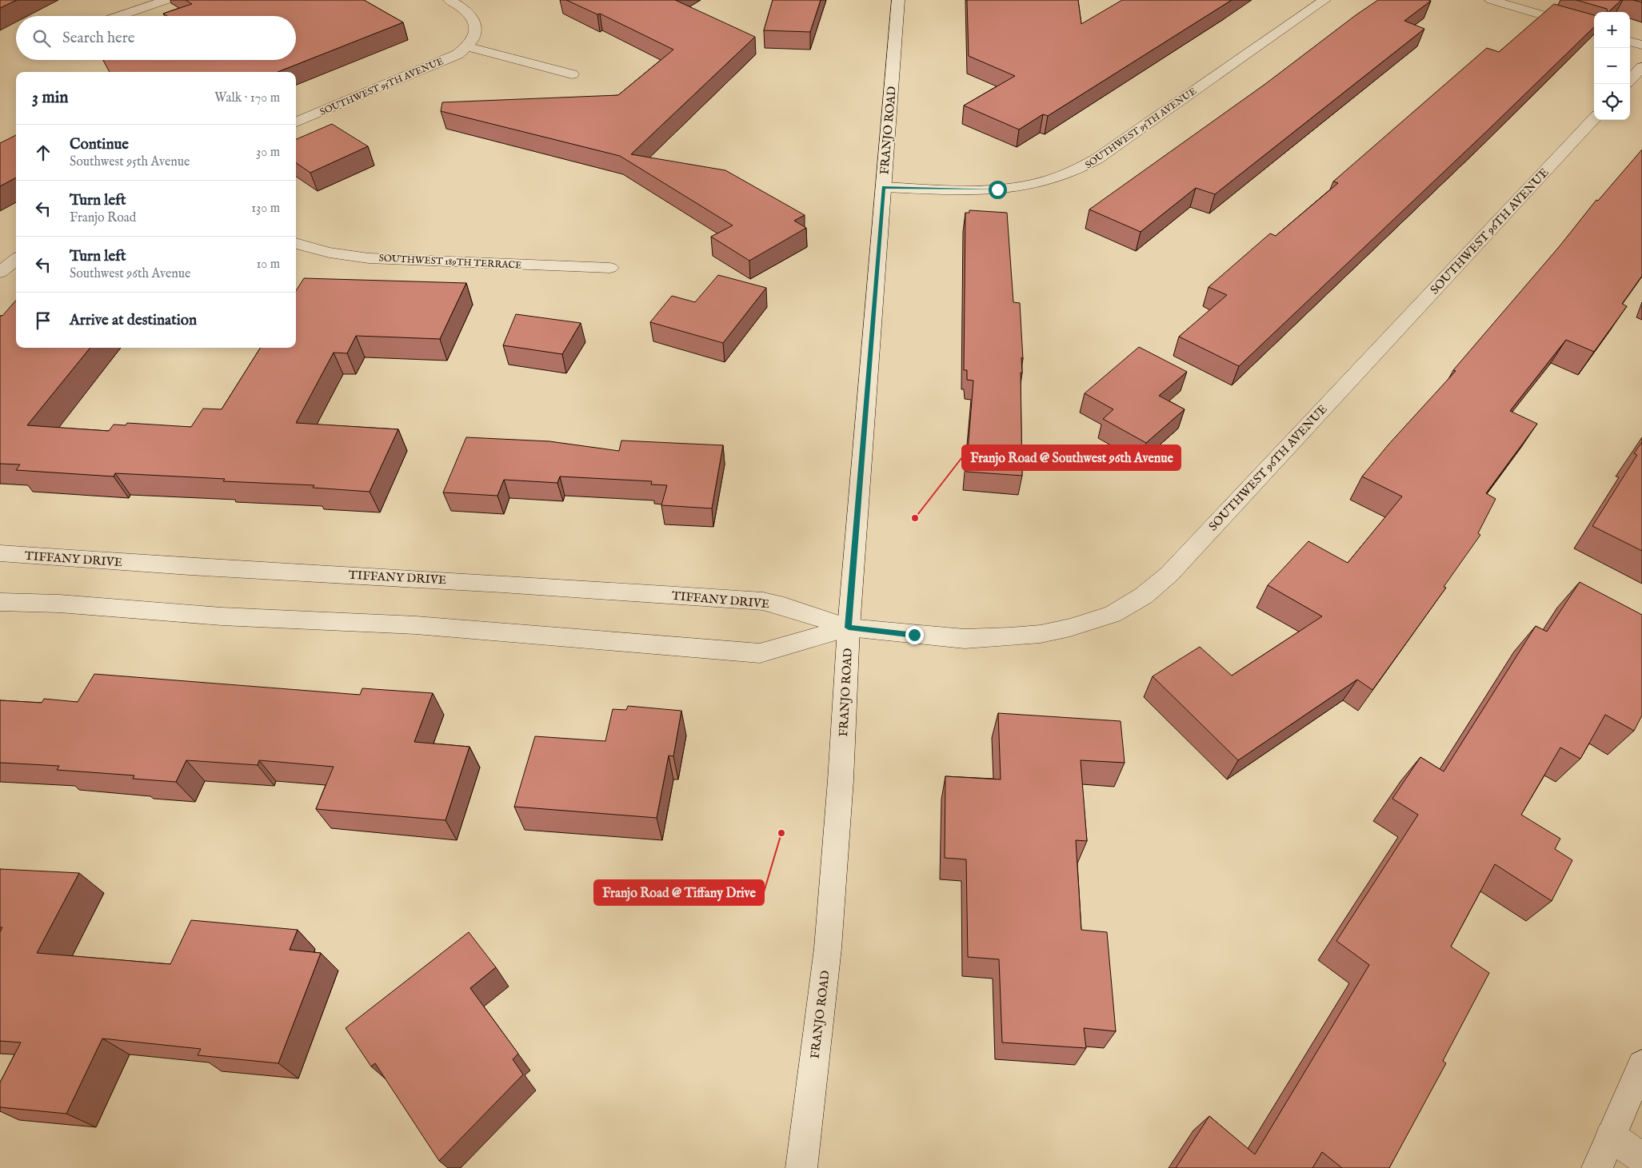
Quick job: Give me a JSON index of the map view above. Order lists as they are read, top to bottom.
{
  "streets": {
    "street": [
      "SOUTHWEST 95TH AVENUE",
      "FRANJO ROAD",
      "SOUTHWEST 96TH AVENUE",
      "SOUTHWEST 189TH TERRACE",
      "TIFFANY DRIVE"
    ]
  },
  "crossings": [
    ["SOUTHWEST 95TH AVENUE", "FRANJO ROAD"],
    ["FRANJO ROAD", "SOUTHWEST 96TH AVENUE"],
    ["FRANJO ROAD", "TIFFANY DRIVE"],
    ["SOUTHWEST 96TH AVENUE", "TIFFANY DRIVE"]
  ],
  "places": ["Franjo Road @ Southwest 96th Avenue", "Franjo Road @ Tiffany Drive"],
  "page": {
    "map_buttons": ["+", "−"],
    "search": "Search here",
    "heading": ["3 min", "Walk · 170 m"],
    "list": [
      ["Continue", "Southwest 95th Avenue", "30 m"],
      ["Turn left", "Franjo Road", "130 m"],
      ["Turn left", "Southwest 96th Avenue", "10 m"],
      "Arrive at destination"
    ]
  }
}
